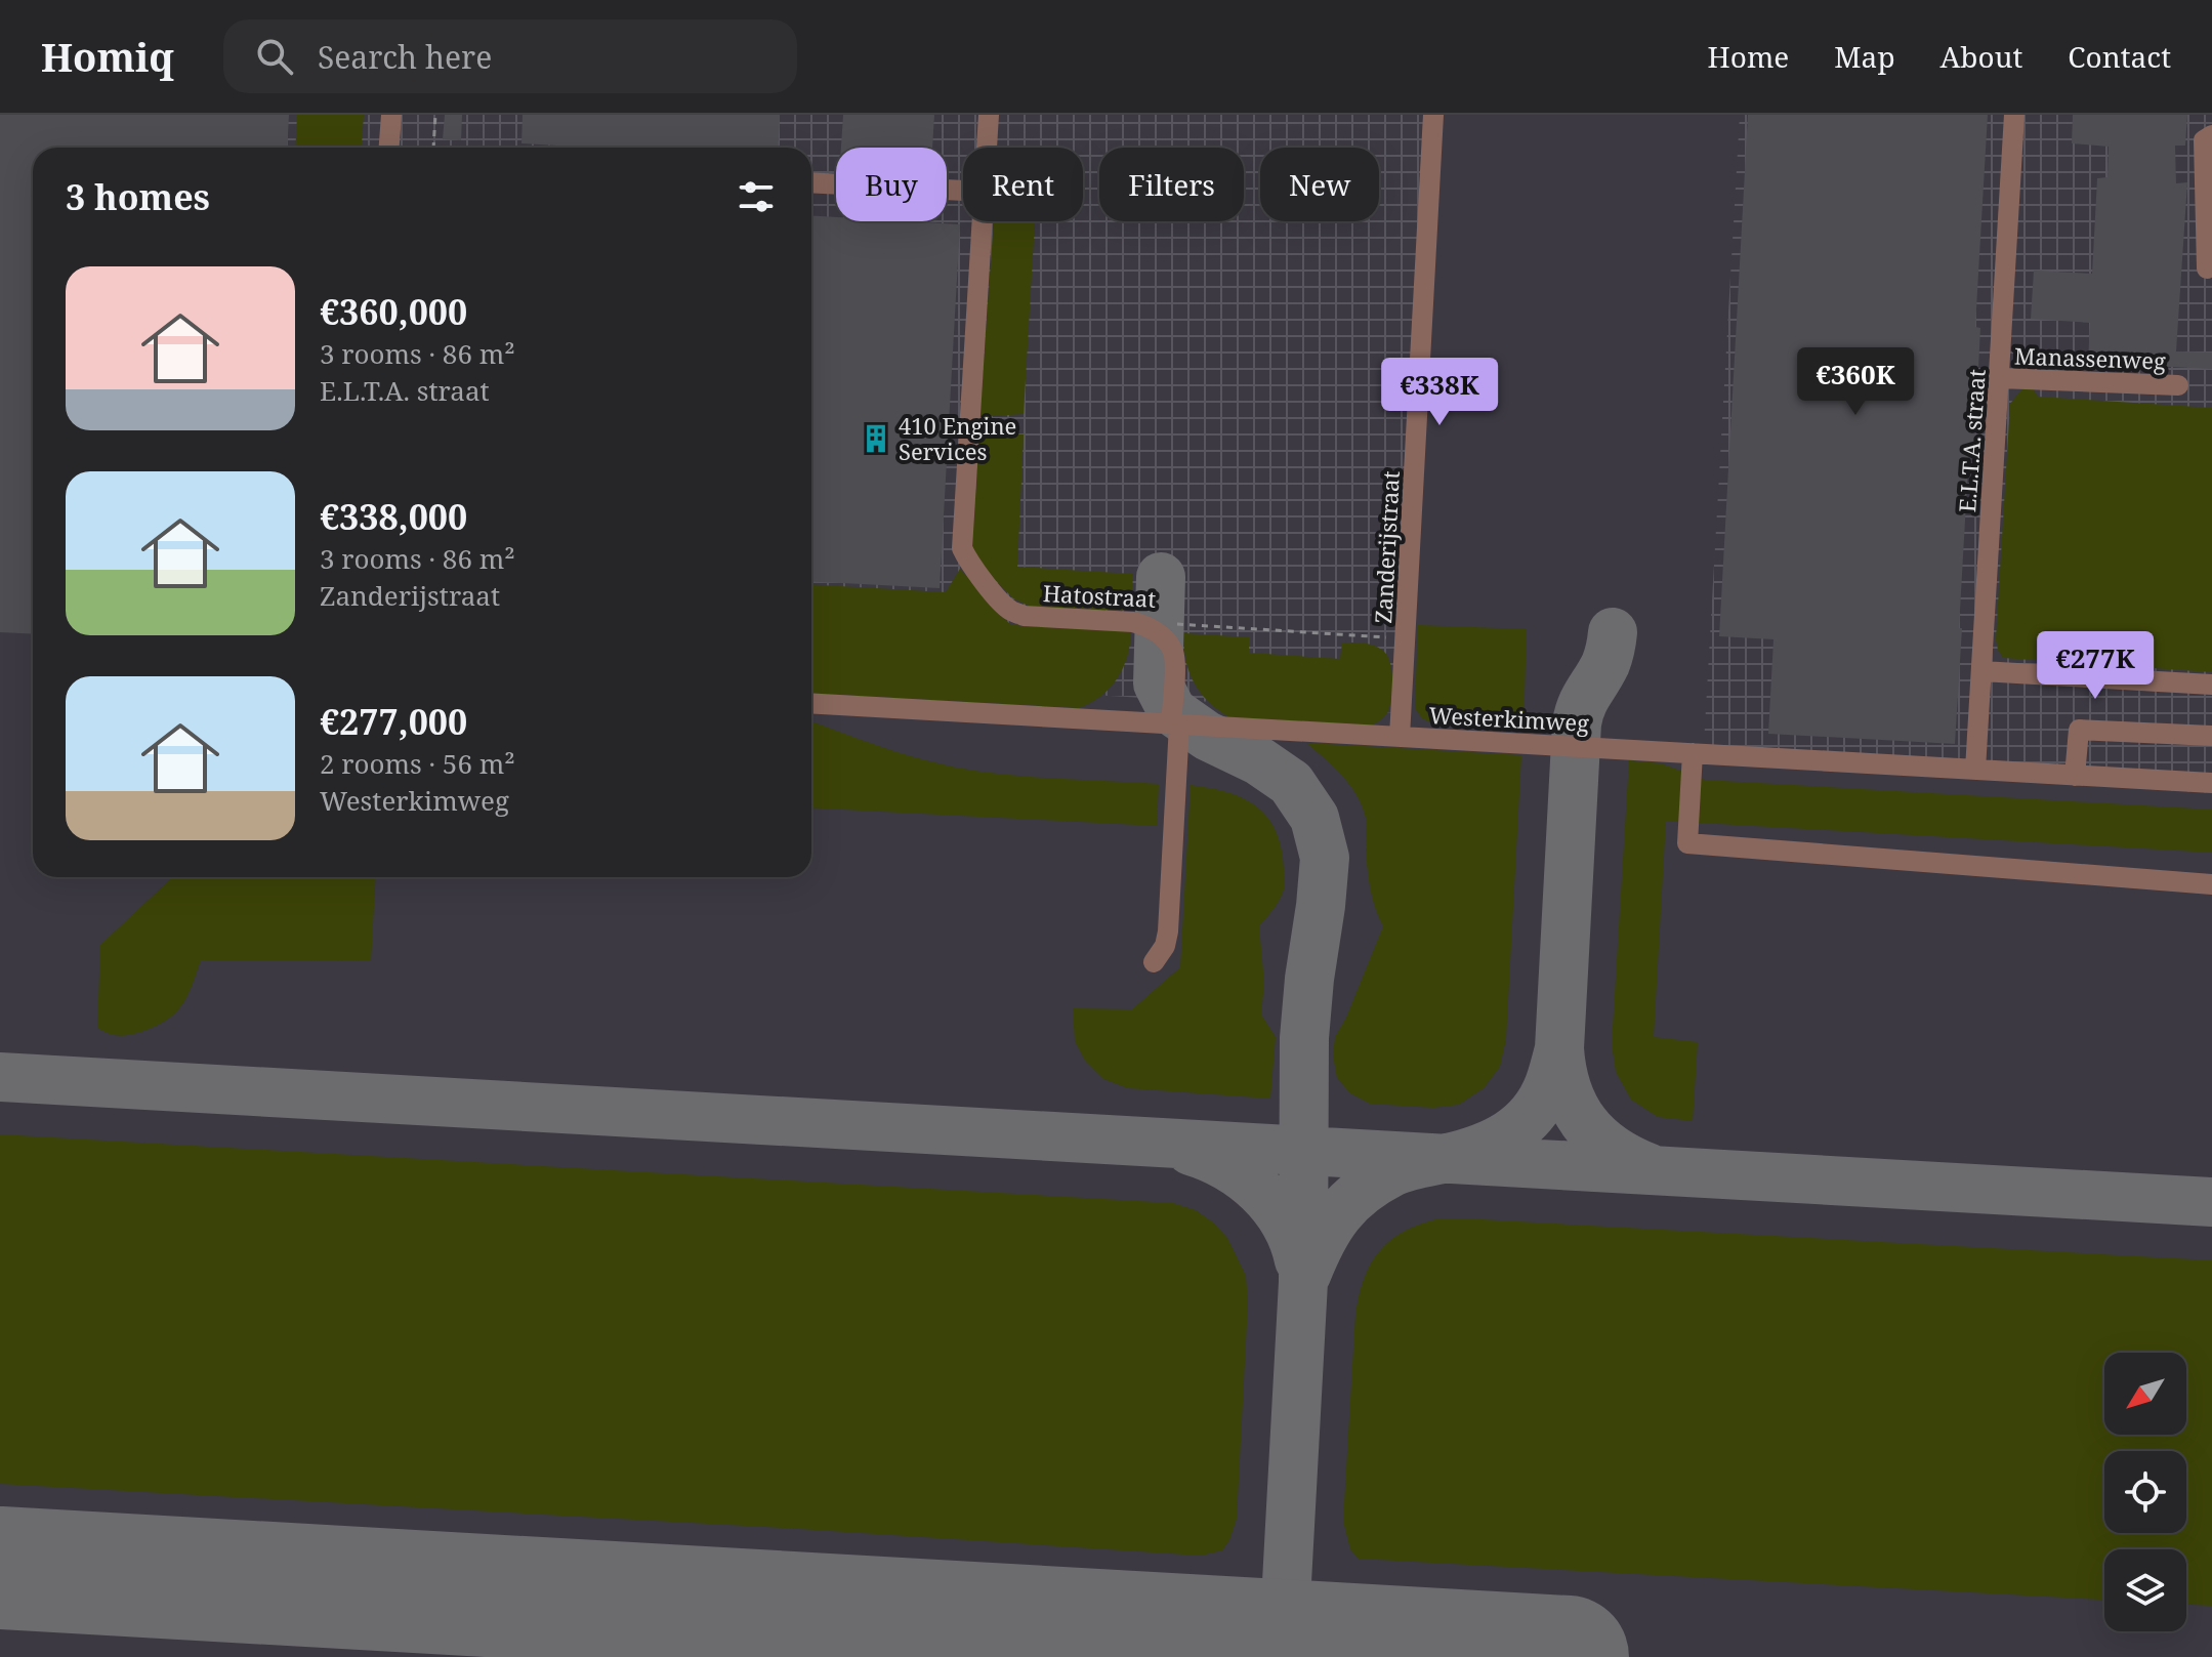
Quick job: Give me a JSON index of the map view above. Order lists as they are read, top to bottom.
{
  "streets": {
    "street": [
      "Manassenweg",
      "E.L.T.A. straat",
      "Zanderijstraat",
      "Hatostraat",
      "Westerkimweg"
    ]
  },
  "crossings": [
    ["Manassenweg", "E.L.T.A. straat"],
    ["E.L.T.A. straat", "Westerkimweg"],
    ["Zanderijstraat", "Hatostraat"],
    ["Zanderijstraat", "Westerkimweg"],
    ["Hatostraat", "Westerkimweg"]
  ],
  "places": {
    "building": ["410 Engine Services"]
  },
  "north": "bottom left",
  "page": {
    "header": "Homiq",
    "search": "Search here",
    "nav": [
      "Home",
      "Map",
      "About",
      "Contact"
    ],
    "chip": [
      "Buy",
      "Rent",
      "Filters",
      "New"
    ],
    "heading": "3 homes",
    "list": [
      {
        "name": "€360,000",
        "note": "3 rooms · 86 m² · E.L.T.A. straat"
      },
      {
        "name": "€338,000",
        "note": "3 rooms · 86 m² · Zanderijstraat"
      },
      {
        "name": "€277,000",
        "note": "2 rooms · 56 m² · Westerkimweg"
      }
    ],
    "price": ["€360K", "€338K", "€277K"]
  }
}
